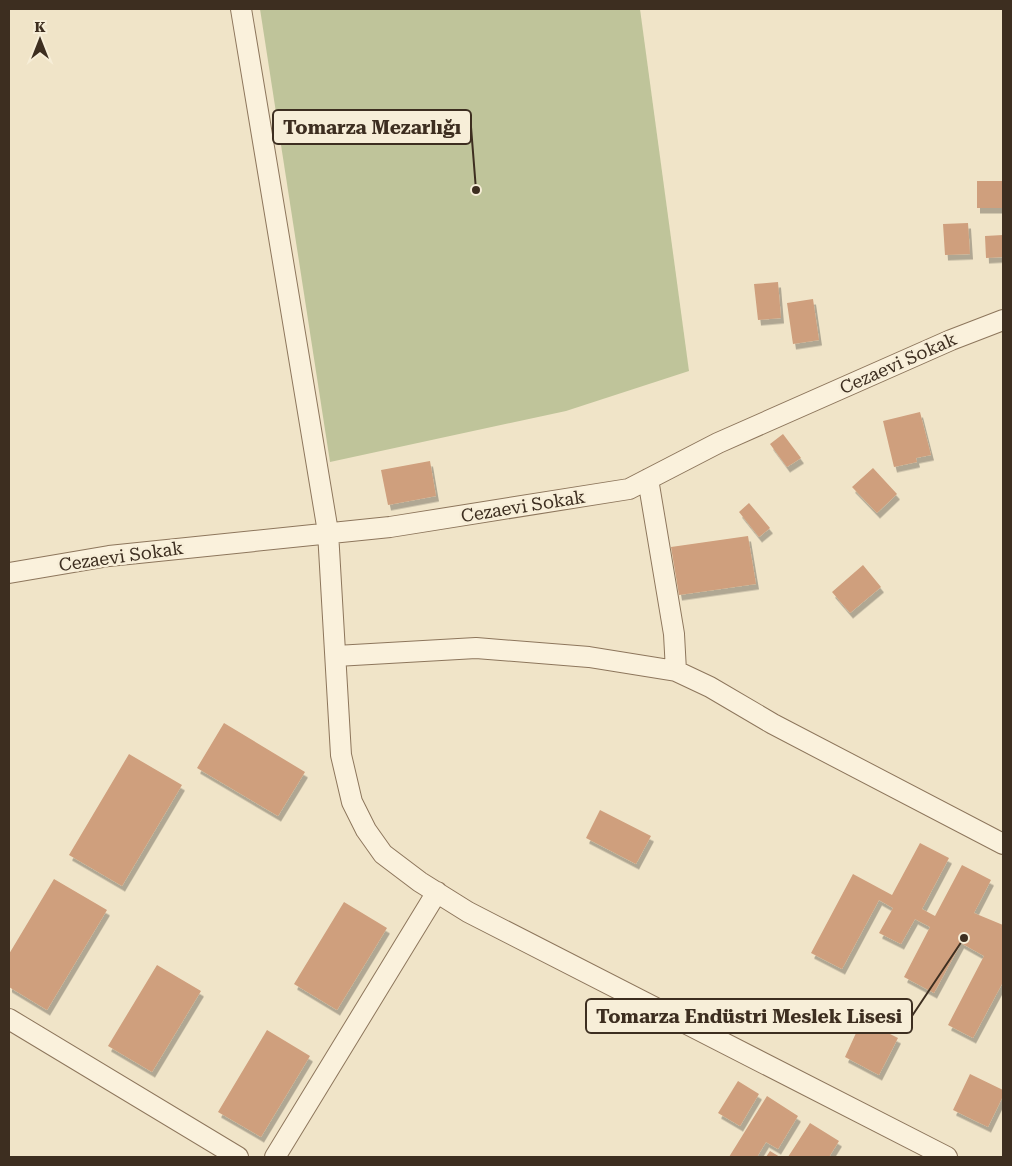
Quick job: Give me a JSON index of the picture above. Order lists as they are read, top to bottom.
{
  "streets": {
    "street": ["Cezaevi Sokak"]
  },
  "places": ["Tomarza Mezarlığı", "Tomarza Endüstri Meslek Lisesi"],
  "north": "top"
}
